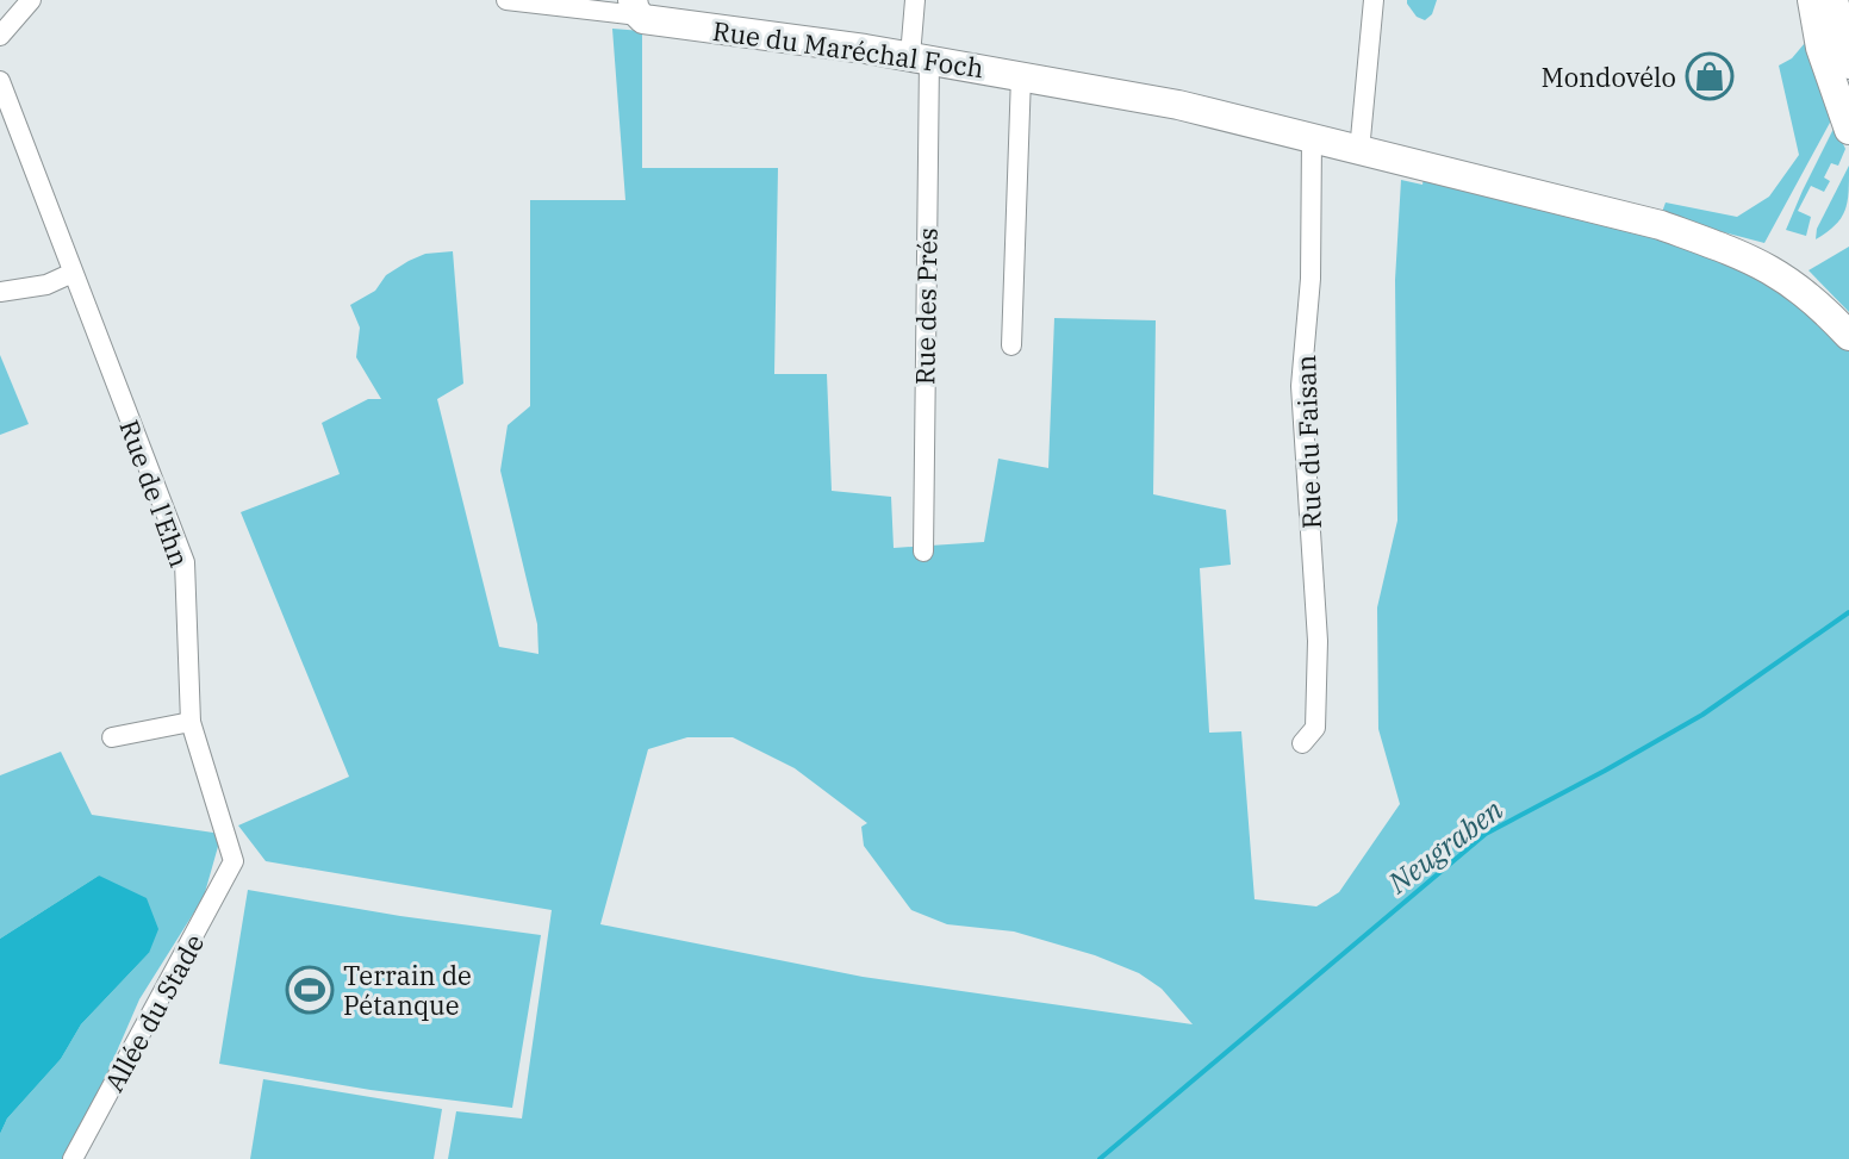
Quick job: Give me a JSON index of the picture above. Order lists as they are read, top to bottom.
{
  "streets": {
    "main road": ["Rue du Maréchal Foch"],
    "street": [
      "Rue des Prés",
      "Rue du Faisan",
      "Rue de l'Ehn",
      "Allée du Stade"
    ]
  },
  "crossings": [
    ["Rue du Maréchal Foch", "Rue des Prés"],
    ["Rue du Maréchal Foch", "Rue du Faisan"],
    ["Rue de l'Ehn", "Allée du Stade"]
  ],
  "water": ["Neugraben"],
  "places": {
    "shop": ["Mondovélo"],
    "sports": ["Terrain de Pétanque"]
  }
}
